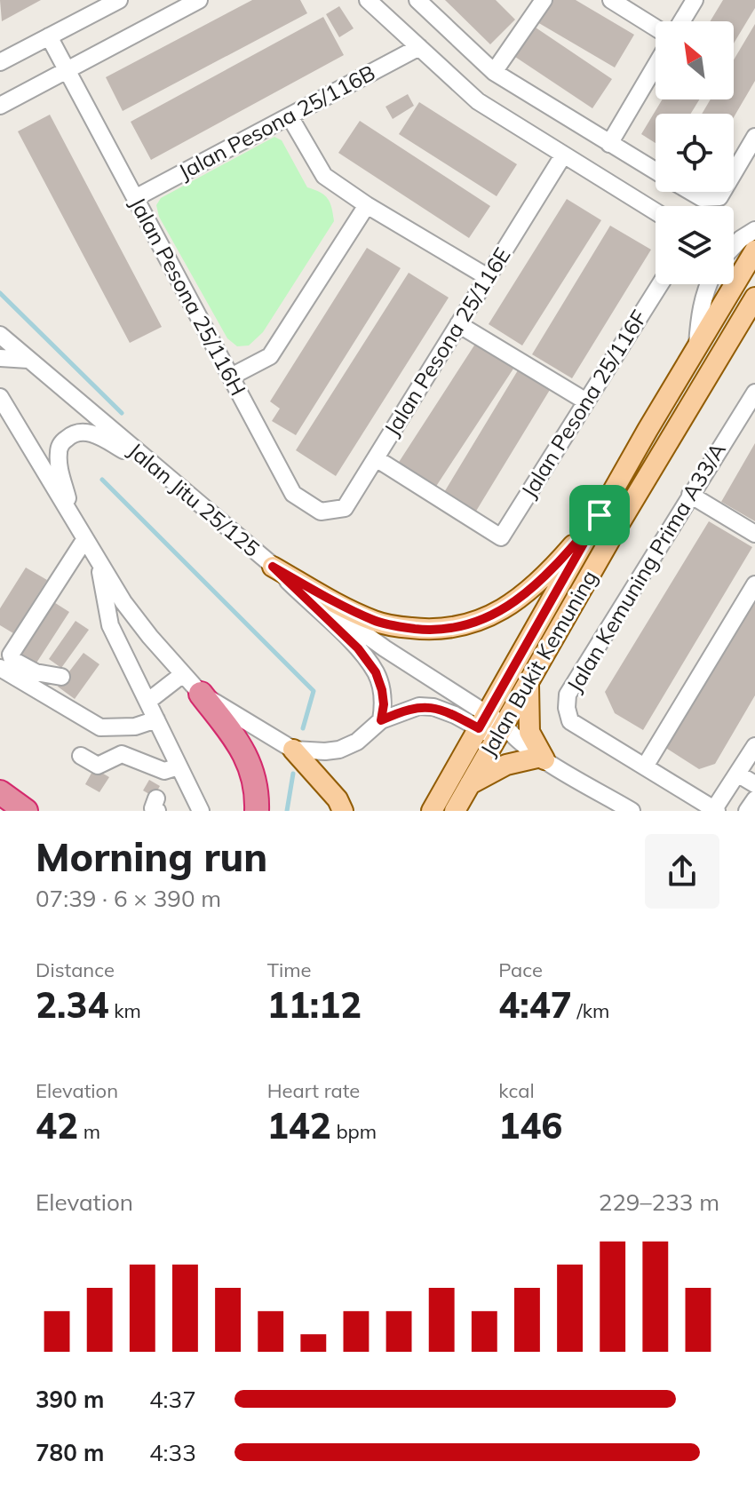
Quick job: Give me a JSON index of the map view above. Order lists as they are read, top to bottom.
{
  "streets": {
    "main road": ["Jalan Bukit Kemuning"],
    "street": [
      "Jalan Pesona 25/116B",
      "Jalan Pesona 25/116H",
      "Jalan Pesona 25/116E",
      "Jalan Pesona 25/116F",
      "Jalan Jitu 25/125",
      "Jalan Kemuning Prima A33/A"
    ]
  },
  "crossings": [
    ["Jalan Pesona 25/116B", "Jalan Pesona 25/116H"],
    ["Jalan Pesona 25/116H", "Jalan Pesona 25/116E"],
    ["Jalan Pesona 25/116E", "Jalan Pesona 25/116F"],
    ["Jalan Jitu 25/125", "Jalan Bukit Kemuning"]
  ],
  "north": "top left",
  "page": {
    "heading": ["Morning run", "07:39 · 6 × 390 m"],
    "stats": [
      ["Distance", "2.34 km"],
      ["Time", "11:12"],
      ["Pace", "4:47 /km"],
      ["Elevation", "42 m"],
      ["Heart rate", "142 bpm"],
      ["kcal", "146"]
    ],
    "chart": ["Elevation", "229–233 m"],
    "list": [
      {
        "name": "390 m",
        "note": "4:37"
      },
      {
        "name": "780 m",
        "note": "4:33"
      }
    ]
  }
}
